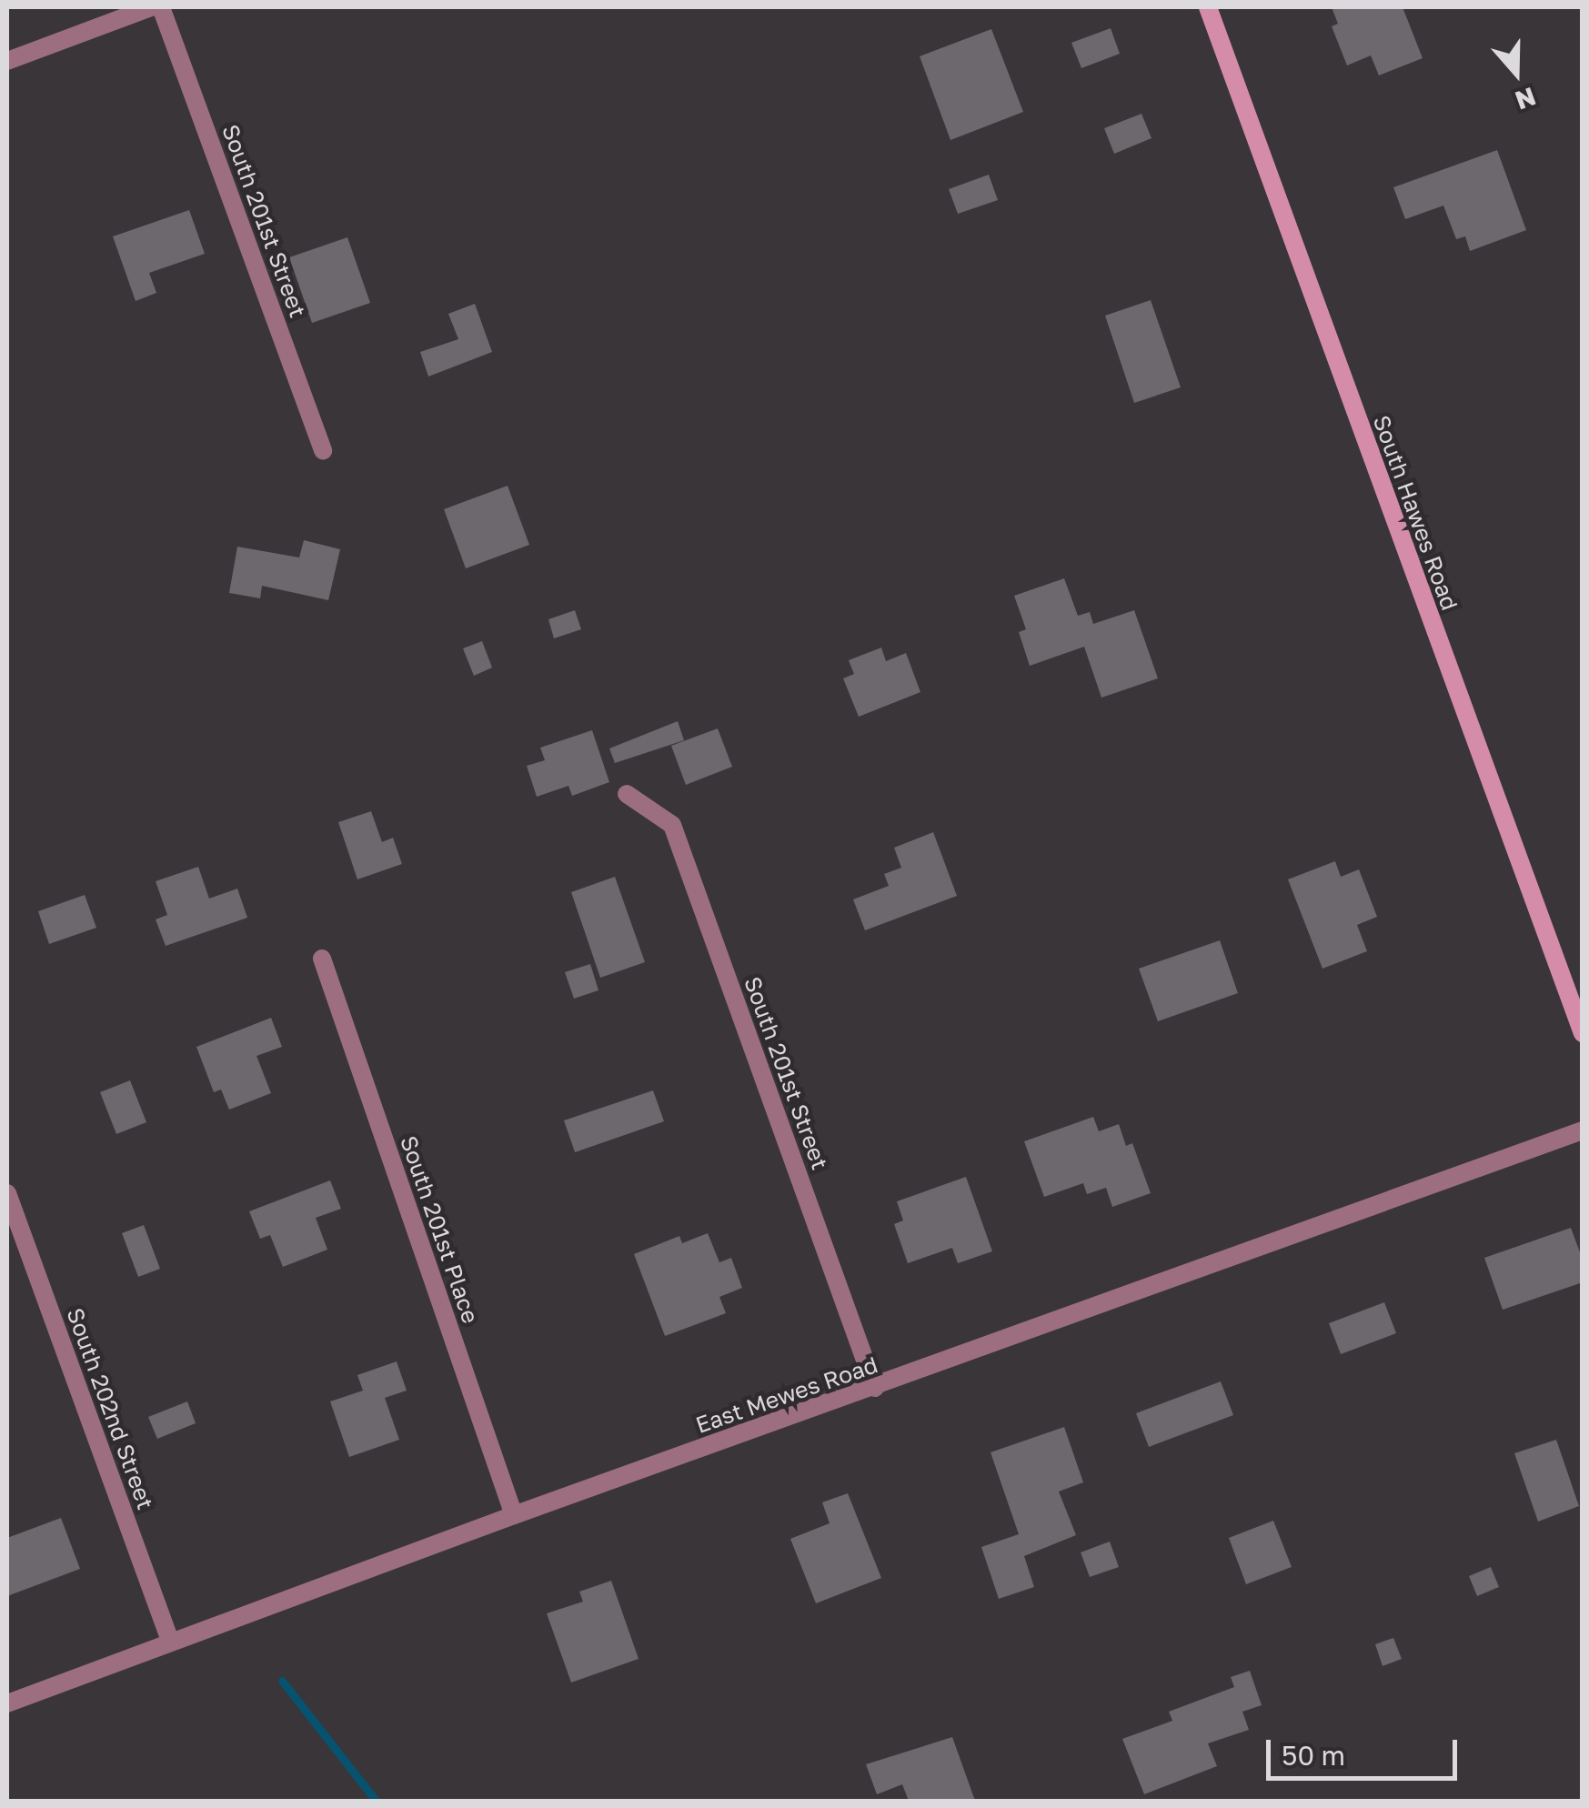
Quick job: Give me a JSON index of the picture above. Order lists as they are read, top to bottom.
{
  "streets": {
    "main road": ["South Hawes Road"],
    "street": [
      "South 201st Street",
      "South 201st Place",
      "East Mewes Road",
      "South 202nd Street"
    ]
  },
  "crossings": [
    ["South 201st Street", "East Mewes Road"],
    ["South 201st Place", "East Mewes Road"],
    ["East Mewes Road", "South 202nd Street"]
  ],
  "scale_bar": "50 m",
  "north": "bottom"
}
